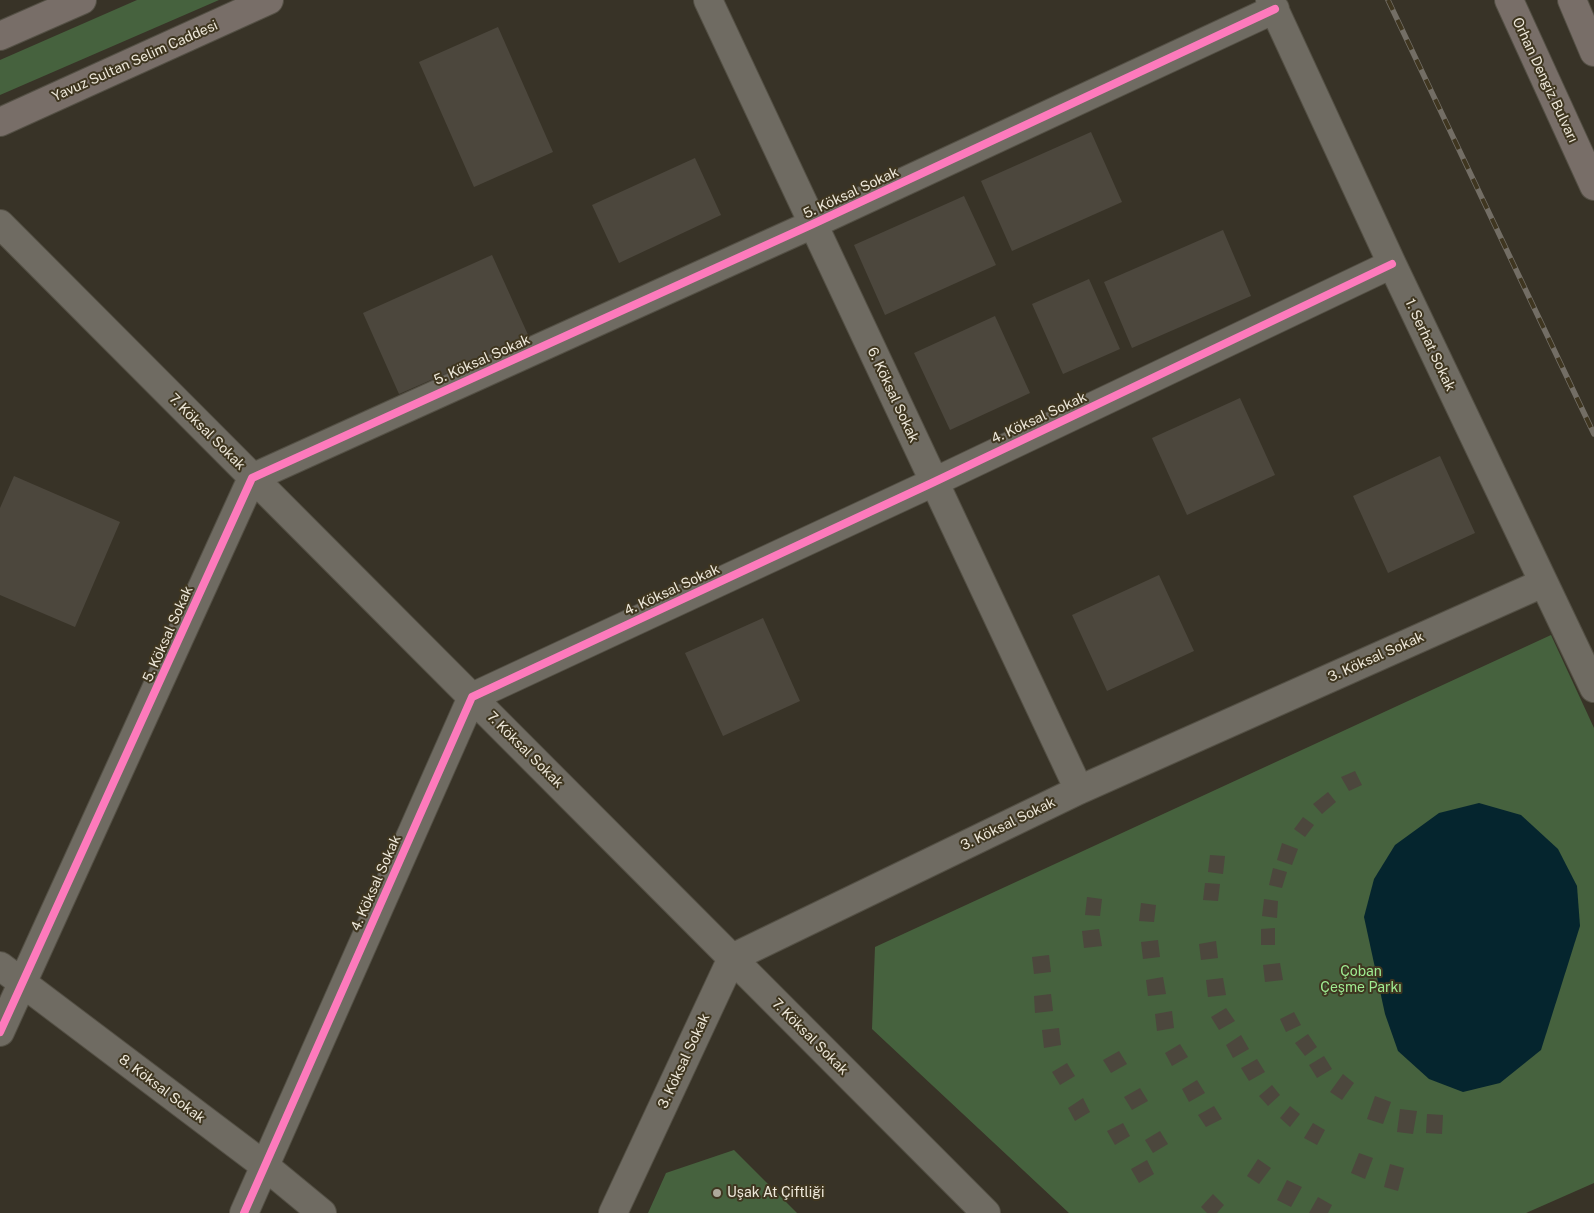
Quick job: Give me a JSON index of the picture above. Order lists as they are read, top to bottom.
{
  "streets": {
    "main road": ["Yavuz Sultan Selim Caddesi", "Orhan Dengiz Bulvarı"],
    "street": [
      "5. Köksal Sokak",
      "1. Serhat Sokak",
      "6. Köksal Sokak",
      "4. Köksal Sokak",
      "7. Köksal Sokak",
      "3. Köksal Sokak",
      "8. Köksal Sokak"
    ]
  },
  "crossings": [
    ["5. Köksal Sokak", "1. Serhat Sokak"],
    ["5. Köksal Sokak", "6. Köksal Sokak"],
    ["5. Köksal Sokak", "7. Köksal Sokak"],
    ["5. Köksal Sokak", "8. Köksal Sokak"],
    ["1. Serhat Sokak", "4. Köksal Sokak"],
    ["1. Serhat Sokak", "3. Köksal Sokak"],
    ["6. Köksal Sokak", "4. Köksal Sokak"],
    ["6. Köksal Sokak", "3. Köksal Sokak"],
    ["4. Köksal Sokak", "7. Köksal Sokak"],
    ["4. Köksal Sokak", "8. Köksal Sokak"],
    ["7. Köksal Sokak", "3. Köksal Sokak"]
  ],
  "parks": ["Çoban Çeşme Parkı"],
  "places": ["Uşak At Çiftliği"]
}
